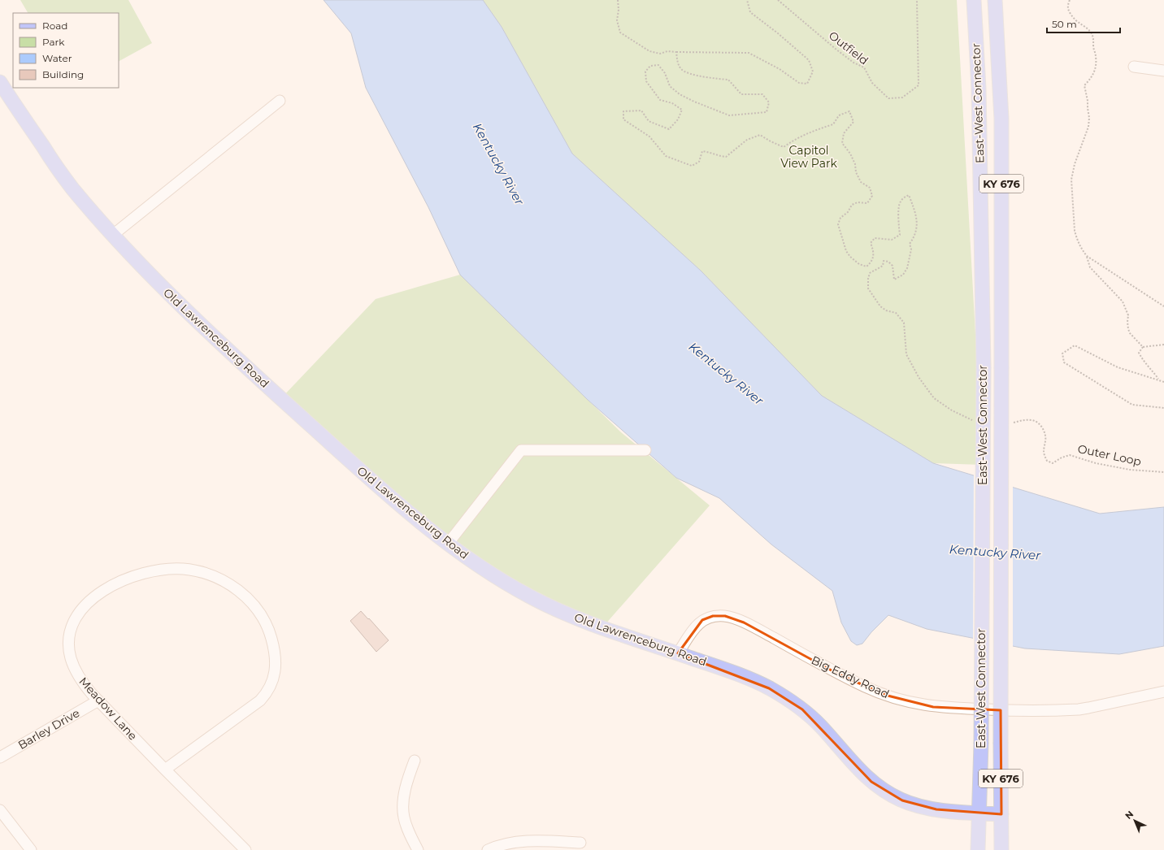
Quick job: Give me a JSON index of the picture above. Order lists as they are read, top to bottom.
{
  "streets": {
    "main road": ["East-West Connector", "KY 676", "Old Lawrenceburg Road"],
    "street": ["Big Eddy Road", "Meadow Lane", "Barley Drive"],
    "path": ["Outfield", "Outer Loop"]
  },
  "crossings": [
    ["East-West Connector", "Old Lawrenceburg Road"],
    ["Old Lawrenceburg Road", "Big Eddy Road"],
    ["Meadow Lane", "Barley Drive"]
  ],
  "water": ["Kentucky River"],
  "parks": ["Capitol View Park"],
  "legend": [
    "Road",
    "Park",
    "Water",
    "Building"
  ],
  "scale_bar": "50 m",
  "north": "top left"
}
